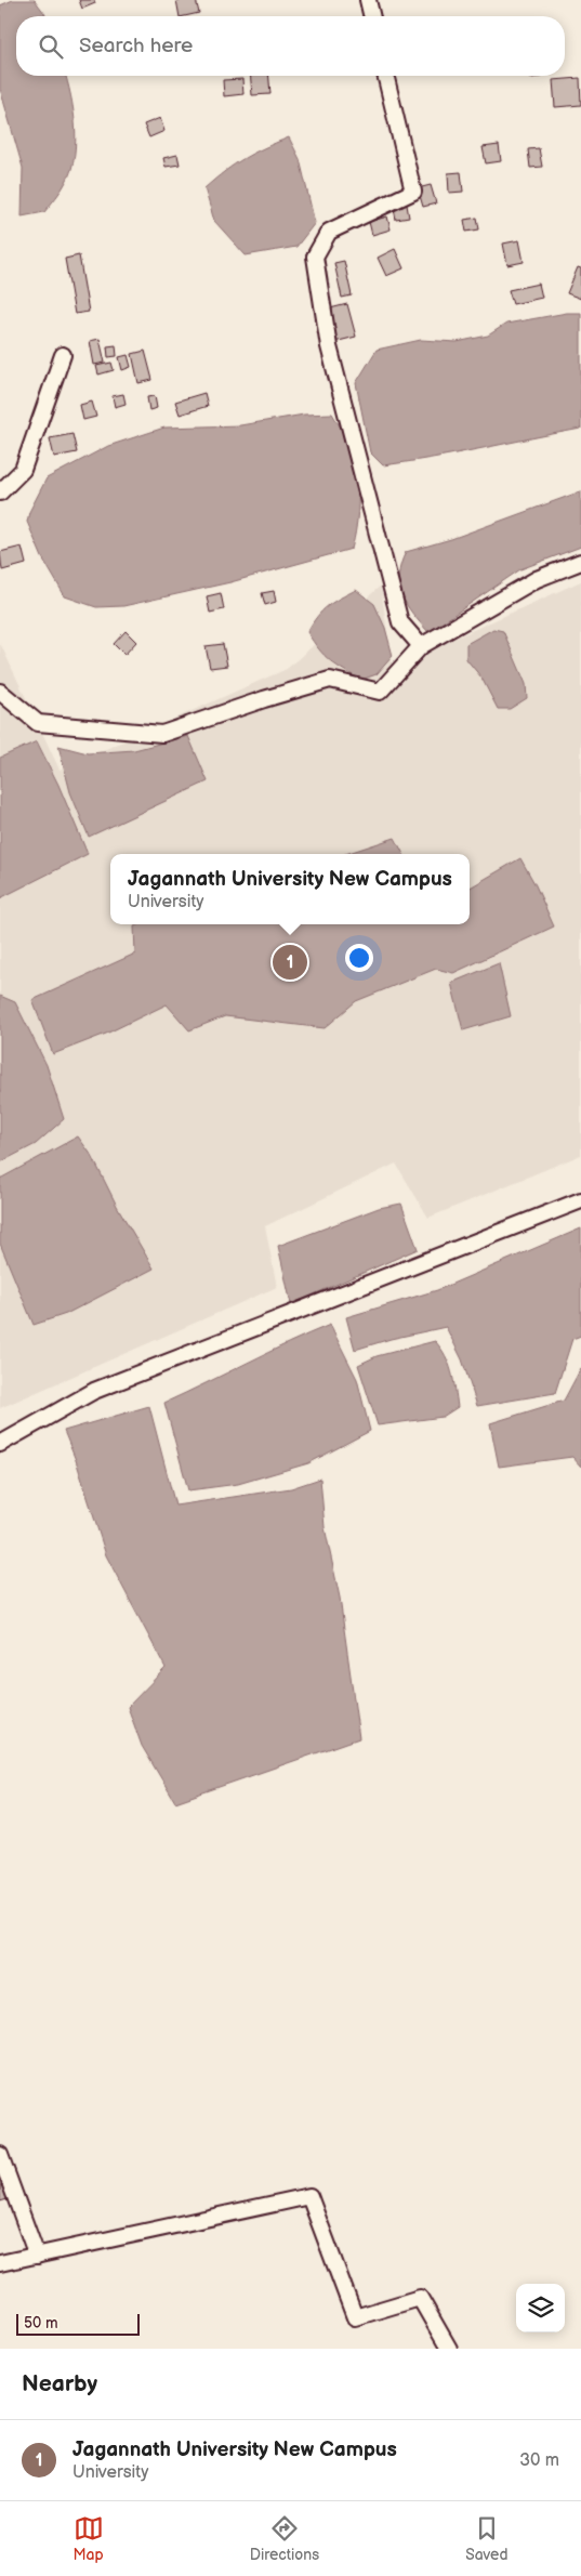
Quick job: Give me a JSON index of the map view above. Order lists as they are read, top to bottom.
{
  "scale_bar": "50 m",
  "page": {
    "search": "Search here",
    "popup": ["Jagannath University New Campus", "University"],
    "pins": "1",
    "scale": "50 m",
    "heading": "Nearby",
    "list": [
      {
        "mark": "1",
        "name": "Jagannath University New Campus",
        "note": "University",
        "value": "30 m"
      }
    ],
    "nav": ["Map", "Directions", "Saved"]
  }
}
